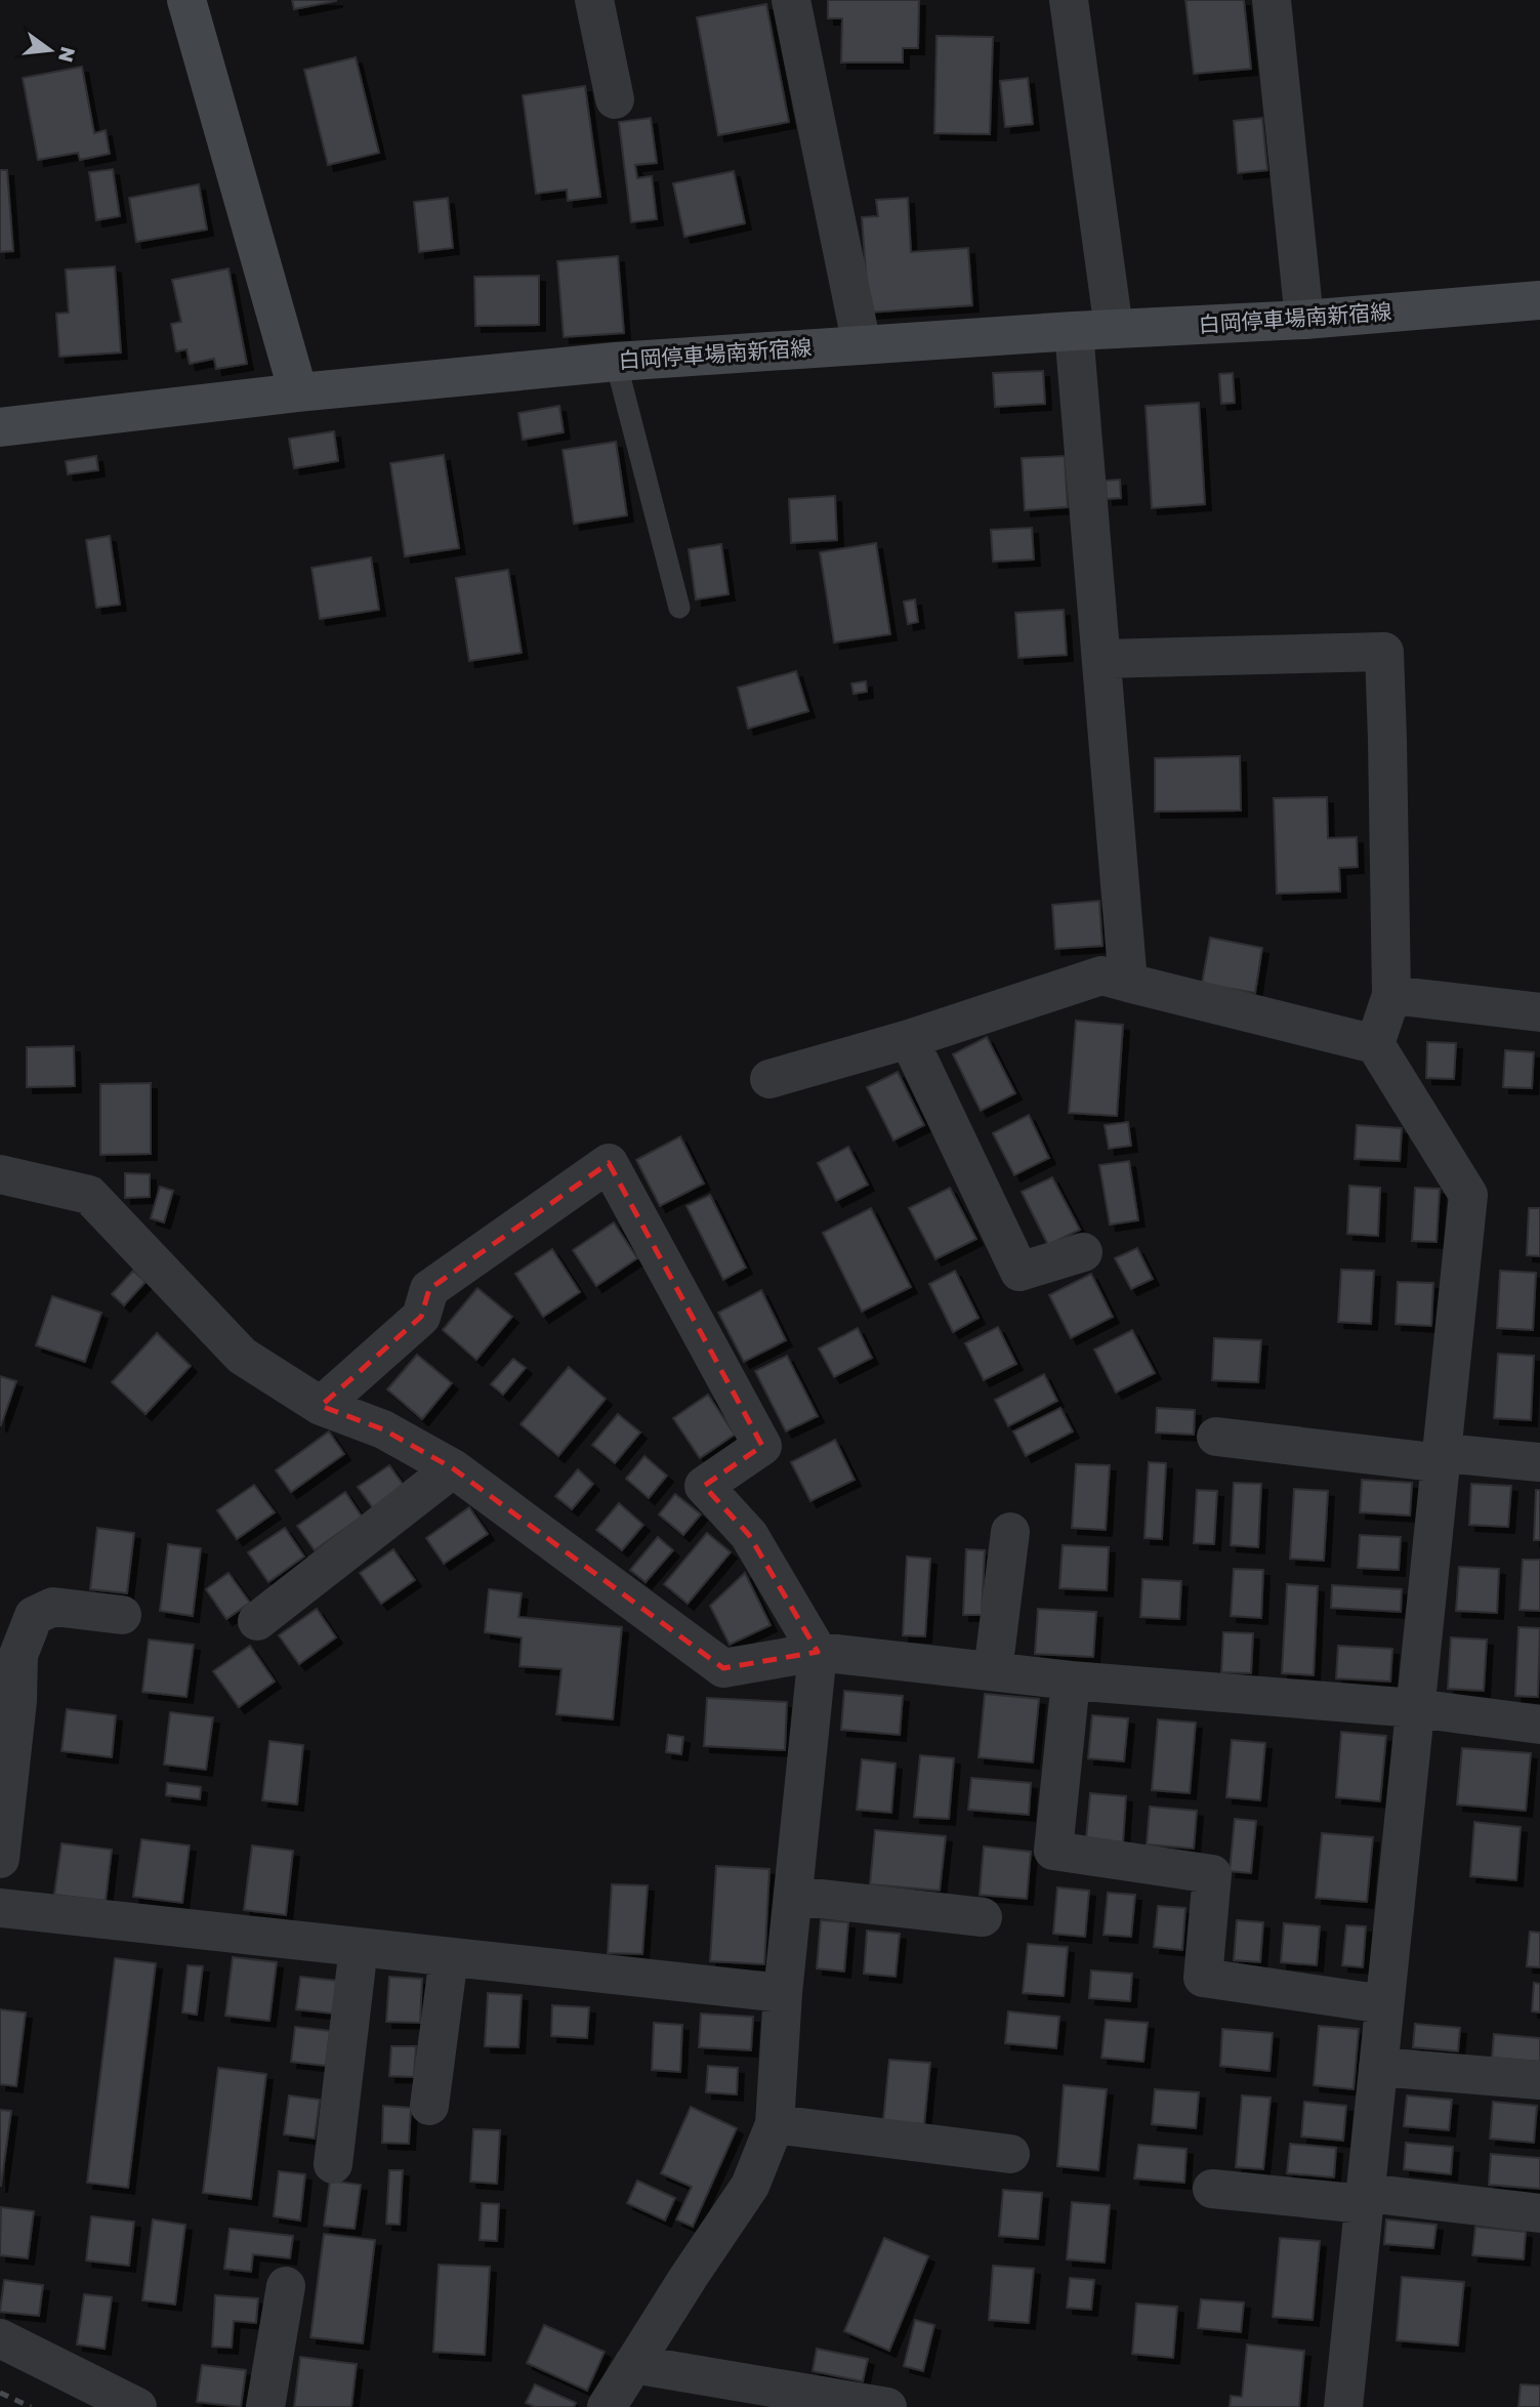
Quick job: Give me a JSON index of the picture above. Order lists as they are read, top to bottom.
{
  "streets": {
    "main road": ["白岡停車場南新宿線"]
  },
  "north": "right"
}
